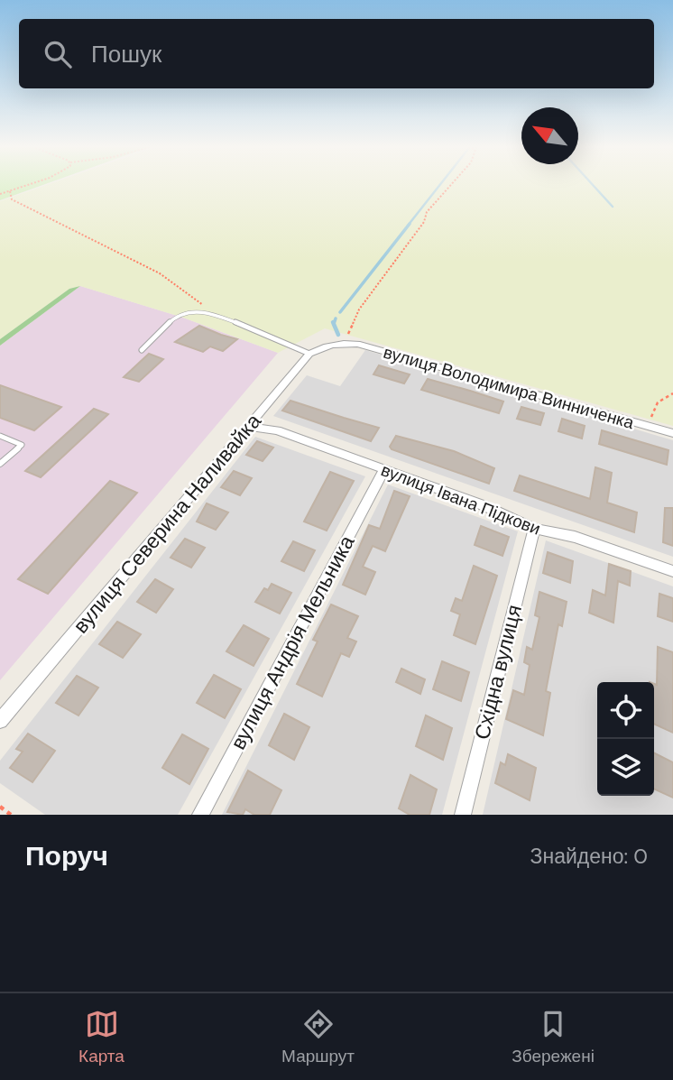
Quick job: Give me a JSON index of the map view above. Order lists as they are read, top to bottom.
{
  "streets": {
    "street": [
      "вулиця Володимира Винниченка",
      "вулиця Івана Підкови",
      "вулиця Северина Наливайка",
      "вулиця Андрія Мельника",
      "Східна вулиця"
    ]
  },
  "crossings": [
    ["вулиця Івана Підкови", "вулиця Северина Наливайка"],
    ["вулиця Івана Підкови", "вулиця Андрія Мельника"],
    ["вулиця Івана Підкови", "Східна вулиця"]
  ],
  "north": "top left",
  "page": {
    "search": "Пошук",
    "heading": ["Поруч", "Знайдено: 0"],
    "nav": ["Карта", "Маршрут", "Збережені"]
  }
}
